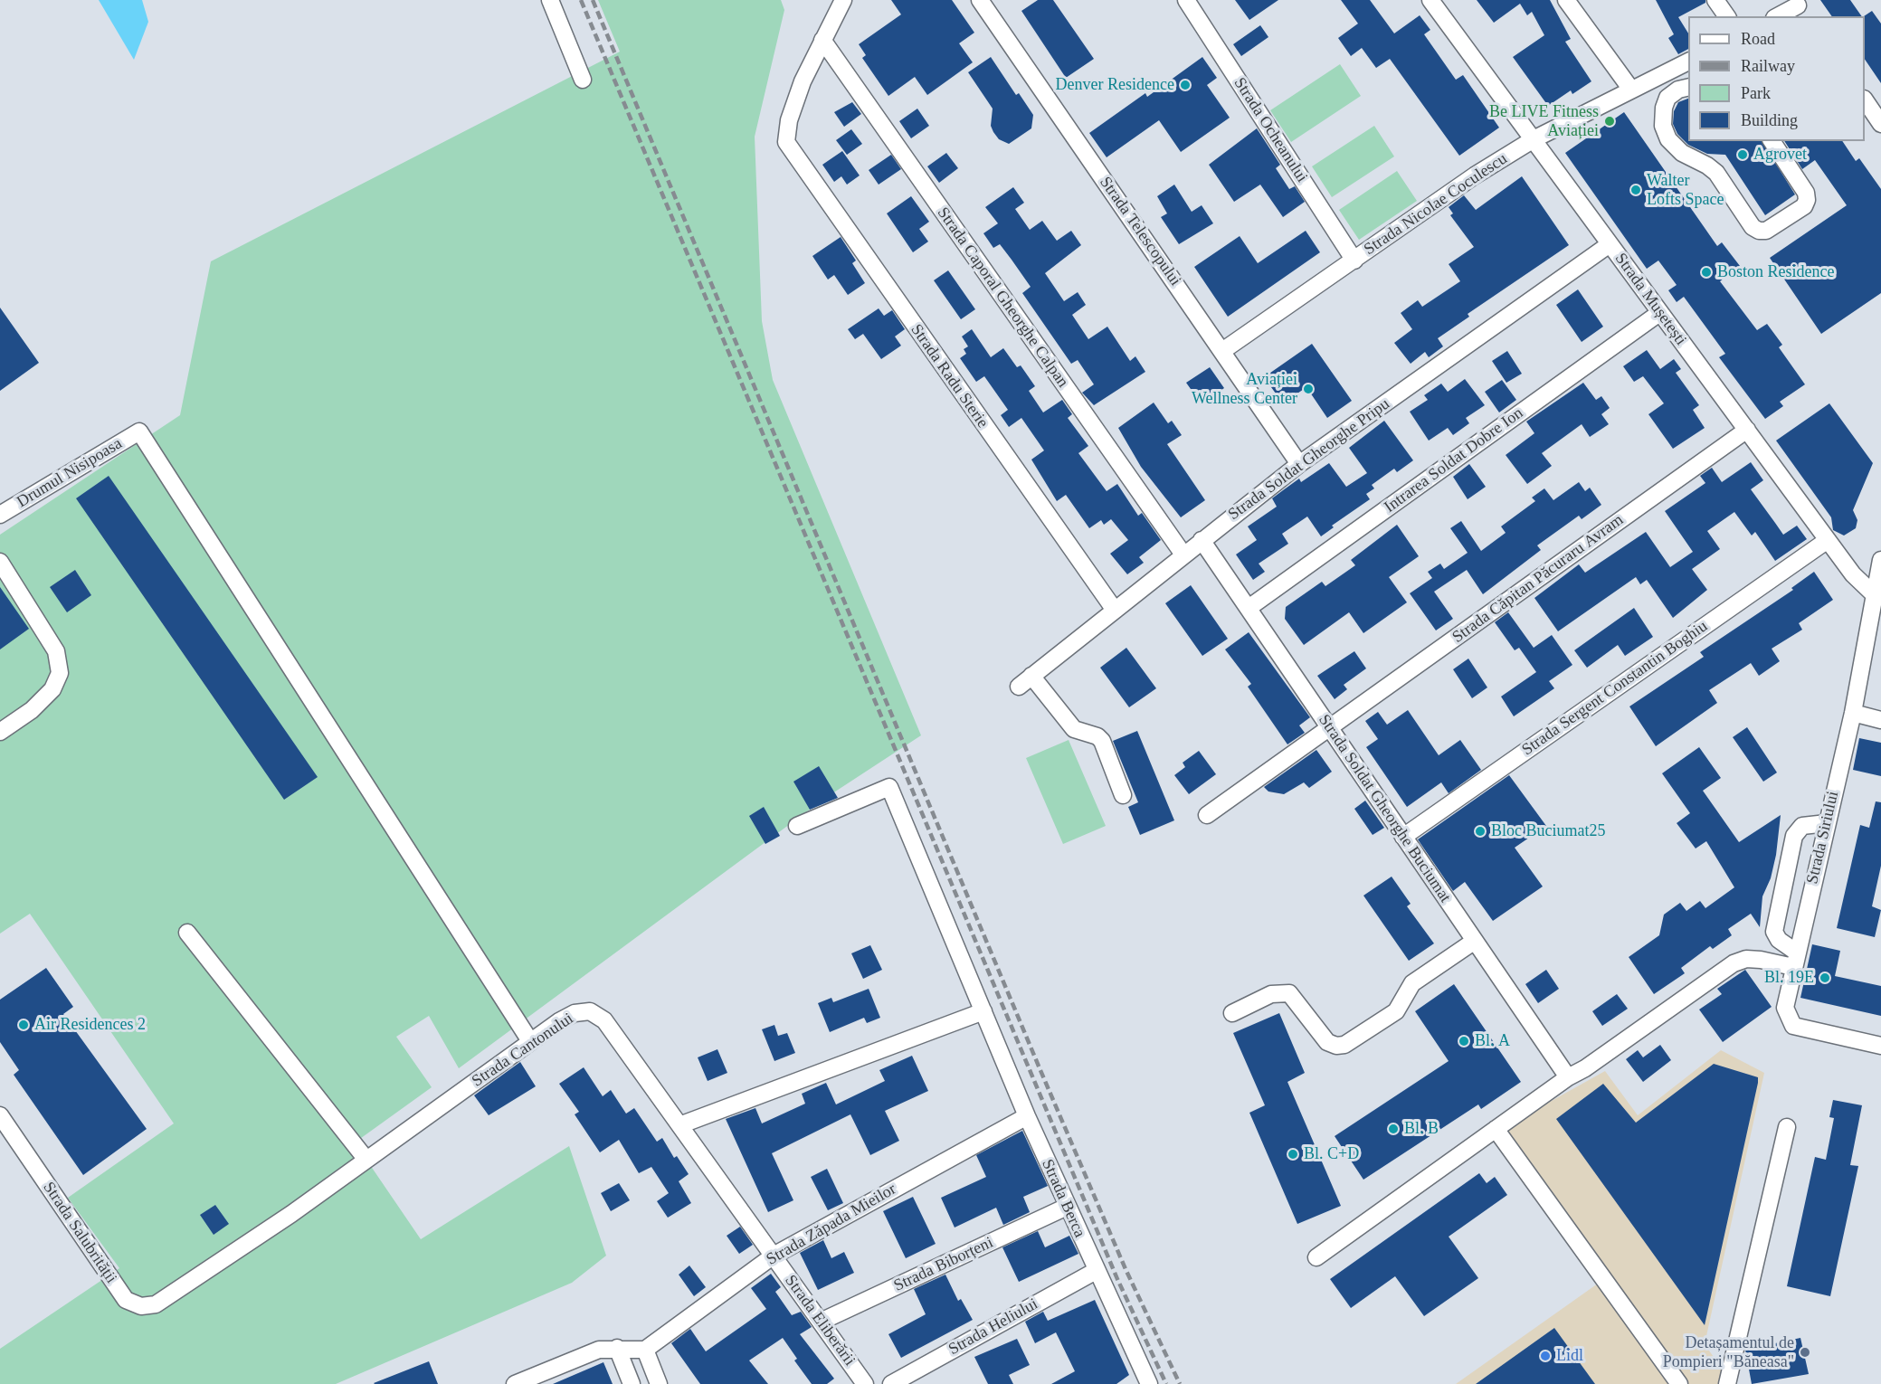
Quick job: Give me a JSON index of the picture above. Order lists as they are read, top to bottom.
{
  "streets": {
    "street": [
      "Strada Ocheanului",
      "Strada Nicolae Coculescu",
      "Strada Telescopului",
      "Strada Caporal Gheorghe Calpan",
      "Strada Mușetești",
      "Strada Radu Sterie",
      "Strada Soldat Gheorghe Pripu",
      "Intrarea Soldat Dobre Ion",
      "Drumul Nisipoasa",
      "Strada Căpitan Păcuraru Avram",
      "Strada Sergent Constantin Boghiu",
      "Strada Soldat Gheorghe Buciumat",
      "Strada Siriului",
      "Strada Cantonului",
      "Strada Berca",
      "Strada Zăpada Mieilor",
      "Strada Salubrității",
      "Strada Biborțeni",
      "Strada Eliberării",
      "Strada Heliului"
    ]
  },
  "crossings": [
    ["Strada Ocheanului", "Strada Nicolae Coculescu"],
    ["Strada Nicolae Coculescu", "Strada Telescopului"],
    ["Strada Nicolae Coculescu", "Strada Mușetești"],
    ["Strada Telescopului", "Strada Soldat Gheorghe Pripu"],
    ["Strada Caporal Gheorghe Calpan", "Strada Radu Sterie"],
    ["Strada Caporal Gheorghe Calpan", "Strada Soldat Gheorghe Pripu"],
    ["Strada Mușetești", "Strada Soldat Gheorghe Pripu"],
    ["Strada Mușetești", "Intrarea Soldat Dobre Ion"],
    ["Strada Mușetești", "Strada Căpitan Păcuraru Avram"],
    ["Strada Mușetești", "Strada Sergent Constantin Boghiu"],
    ["Strada Mușetești", "Strada Siriului"],
    ["Strada Radu Sterie", "Strada Soldat Gheorghe Pripu"],
    ["Strada Soldat Gheorghe Pripu", "Strada Soldat Gheorghe Buciumat"],
    ["Intrarea Soldat Dobre Ion", "Strada Soldat Gheorghe Buciumat"],
    ["Drumul Nisipoasa", "Strada Cantonului"],
    ["Strada Căpitan Păcuraru Avram", "Strada Soldat Gheorghe Buciumat"],
    ["Strada Sergent Constantin Boghiu", "Strada Soldat Gheorghe Buciumat"],
    ["Strada Cantonului", "Strada Salubrității"],
    ["Strada Cantonului", "Strada Eliberării"],
    ["Strada Berca", "Strada Zăpada Mieilor"],
    ["Strada Berca", "Strada Biborțeni"],
    ["Strada Berca", "Strada Heliului"],
    ["Strada Zăpada Mieilor", "Strada Eliberării"],
    ["Strada Biborțeni", "Strada Eliberării"]
  ],
  "places": [
    "Denver Residence",
    "Be LIVE Fitness Aviației",
    "Agrovet",
    "Walter Lofts Space",
    "Boston Residence",
    "Aviației Wellness Center",
    "Bloc Buciumat25",
    "Bl. 19E",
    "Air Residences 2",
    "Bl. A",
    "Bl. B",
    "Bl. C+D",
    "Detașamentul de Pompieri \"Băneasa\"",
    "Lidl"
  ],
  "legend": [
    "Road",
    "Railway",
    "Park",
    "Building"
  ]
}
